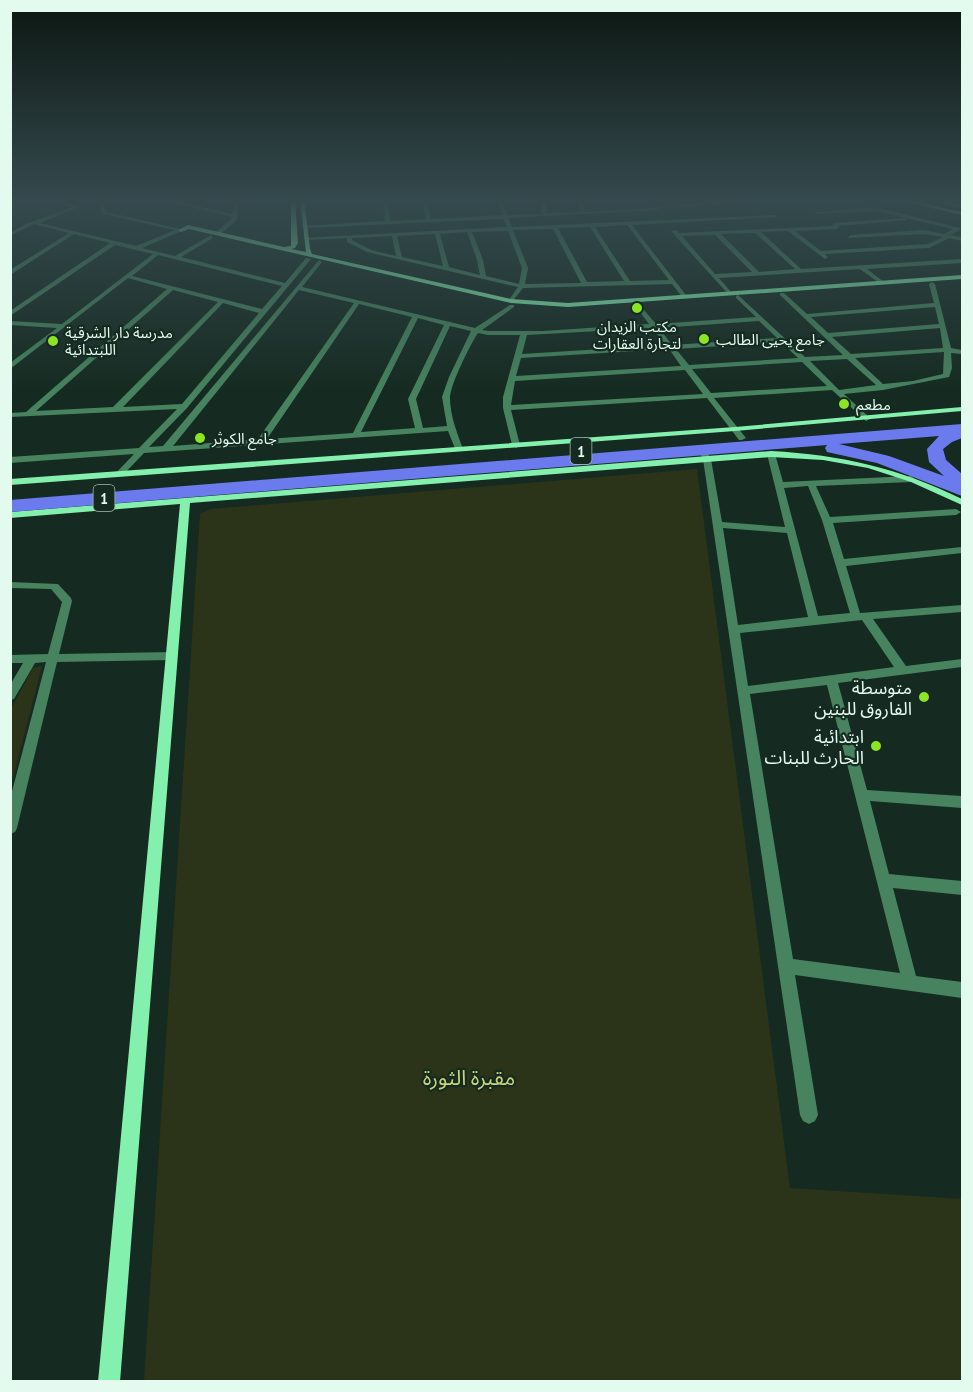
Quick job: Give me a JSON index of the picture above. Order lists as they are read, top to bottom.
{
  "streets": {
    "highway": ["1"]
  },
  "parks": ["مقبرة الثورة"],
  "places": [
    "مكتب الزيدان لتجارة العقارات",
    "جامع يحيى الطالب",
    "مدرسة دار الشرقية اللبتدائية",
    "مطعم",
    "جامع الكوثر",
    "متوسطة الفاروق للبنين",
    "ابتدائية الحارث للبنات"
  ]
}
